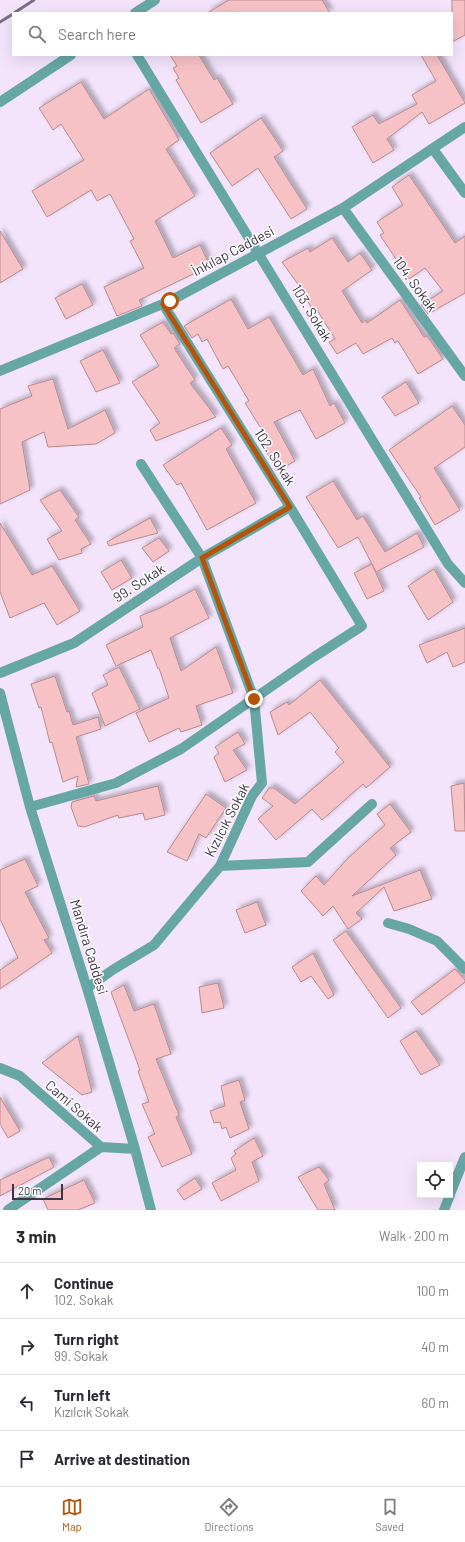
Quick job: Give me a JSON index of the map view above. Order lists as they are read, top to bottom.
{
  "streets": {
    "street": [
      "İnkılap Caddesi",
      "104. Sokak",
      "103. Sokak",
      "102. Sokak",
      "99. Sokak",
      "Kızılcık Sokak",
      "Mandıra Caddesi",
      "Cami Sokak"
    ]
  },
  "crossings": [
    ["İnkılap Caddesi", "104. Sokak"],
    ["İnkılap Caddesi", "103. Sokak"],
    ["İnkılap Caddesi", "102. Sokak"],
    ["102. Sokak", "99. Sokak"],
    ["102. Sokak", "Kızılcık Sokak"],
    ["99. Sokak", "Kızılcık Sokak"],
    ["Kızılcık Sokak", "Mandıra Caddesi"],
    ["Mandıra Caddesi", "Cami Sokak"]
  ],
  "scale_bar": "20 m",
  "page": {
    "search": "Search here",
    "scale": "20 m",
    "heading": ["3 min", "Walk · 200 m"],
    "list": [
      ["Continue", "102. Sokak", "100 m"],
      ["Turn right", "99. Sokak", "40 m"],
      ["Turn left", "Kızılcık Sokak", "60 m"],
      "Arrive at destination"
    ],
    "nav": ["Map", "Directions", "Saved"]
  }
}
